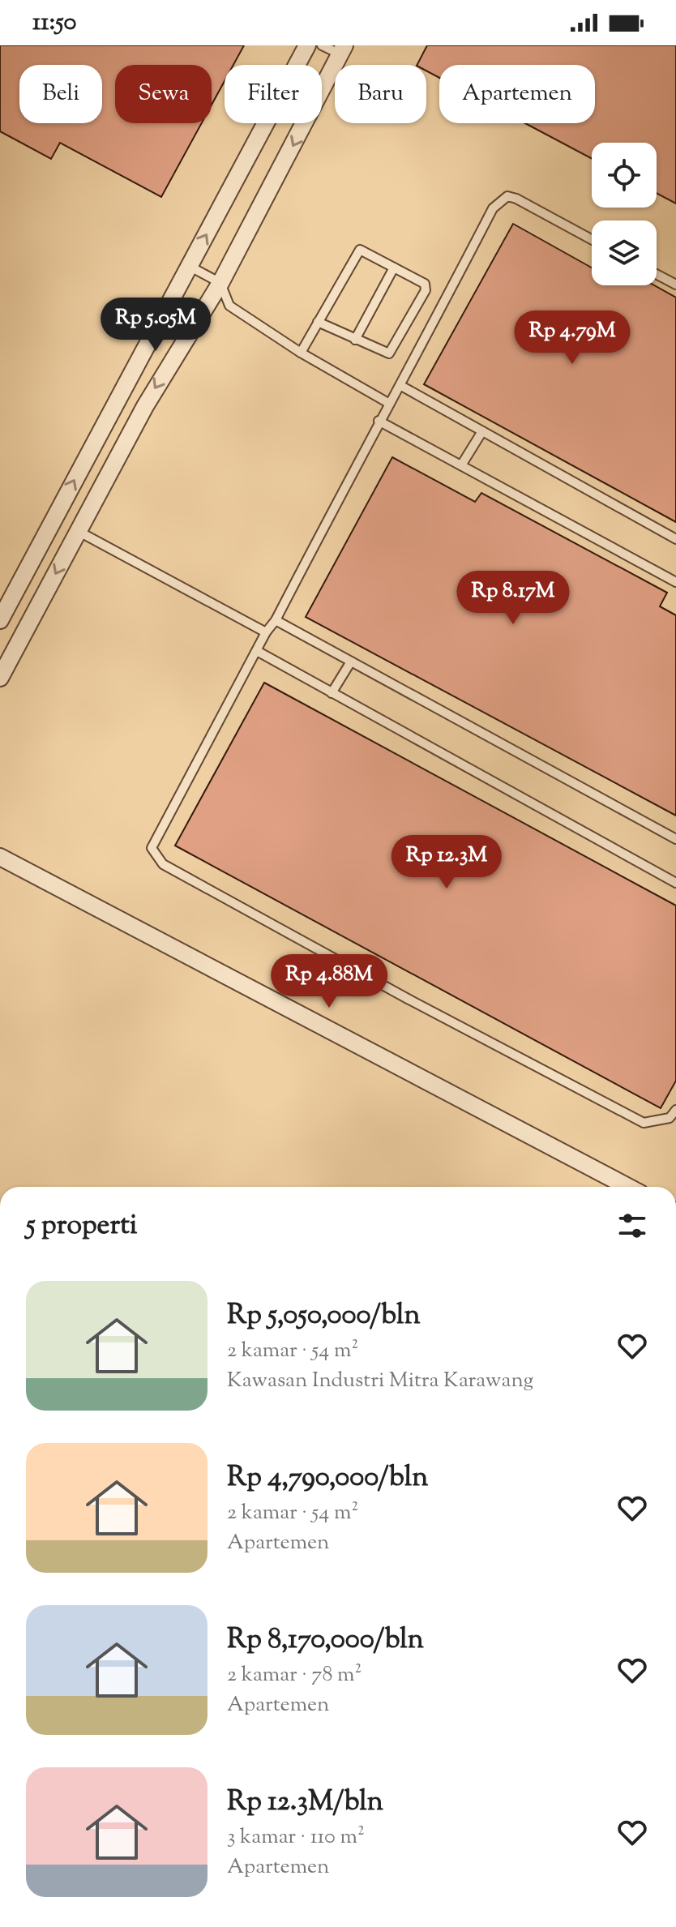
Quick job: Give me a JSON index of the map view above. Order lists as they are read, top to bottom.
{
  "page": {
    "status": "11:50",
    "chip": [
      "Beli",
      "Sewa",
      "Filter",
      "Baru",
      "Apartemen"
    ],
    "price": [
      "Rp 5.05M",
      "Rp 4.79M",
      "Rp 8.17M",
      "Rp 12.3M",
      "Rp 4.88M"
    ],
    "heading": "5 properti",
    "list": [
      {
        "name": "Rp 5,050,000/bln",
        "note": "2 kamar · 54 m² · Kawasan Industri Mitra Karawang"
      },
      {
        "name": "Rp 4,790,000/bln",
        "note": "2 kamar · 54 m² · Apartemen"
      },
      {
        "name": "Rp 8,170,000/bln",
        "note": "2 kamar · 78 m² · Apartemen"
      },
      {
        "name": "Rp 12.3M/bln",
        "note": "3 kamar · 110 m² · Apartemen"
      }
    ]
  }
}
